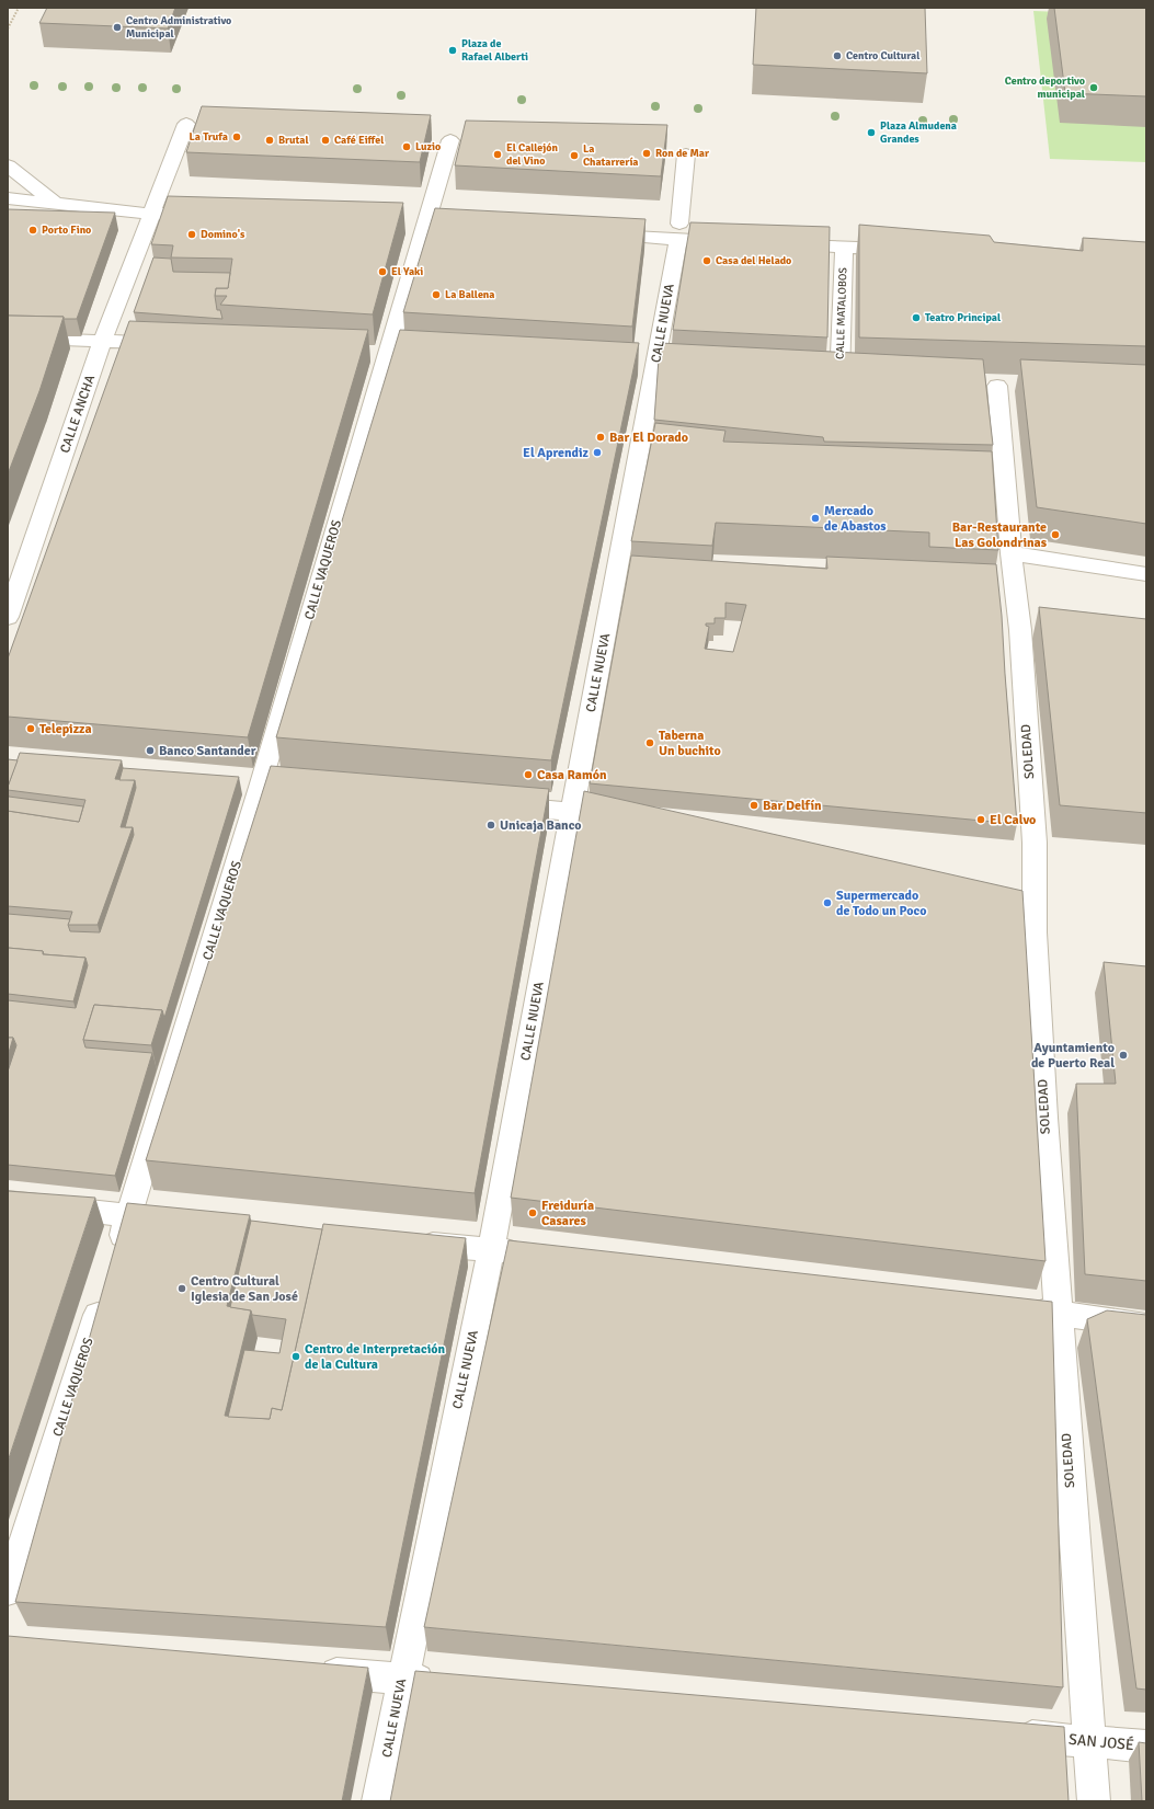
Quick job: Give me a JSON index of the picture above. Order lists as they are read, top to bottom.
{
  "streets": {
    "street": [
      "CALLE MATALOBOS",
      "CALLE NUEVA",
      "CALLE ANCHA",
      "CALLE VAQUEROS",
      "SOLEDAD",
      "SAN JOSÉ"
    ]
  },
  "crossings": [
    ["SOLEDAD", "SAN JOSÉ"]
  ],
  "places": [
    "Centro Administrativo Municipal",
    "Plaza de Rafael Alberti",
    "Centro Cultural",
    "Centro deportivo municipal",
    "Plaza Almudena Grandes",
    "La Trufa",
    "Brutal",
    "Café Eiffel",
    "Luzio",
    "Ron de Mar",
    "El Callejón del Vino",
    "La Chatarrería",
    "Porto Fino",
    "Domino's",
    "Casa del Helado",
    "El Yaki",
    "La Ballena",
    "Teatro Principal",
    "Bar El Dorado",
    "El Aprendiz",
    "Mercado de Abastos",
    "Bar-Restaurante Las Golondrinas",
    "Telepizza",
    "Taberna Un buchito",
    "Banco Santander",
    "Casa Ramón",
    "Bar Delfín",
    "El Calvo",
    "Unicaja Banco",
    "Supermercado de Todo un Poco",
    "Ayuntamiento de Puerto Real",
    "Freiduría Casares",
    "Centro Cultural Iglesia de San José",
    "Centro de Interpretación de la Cultura"
  ]
}
